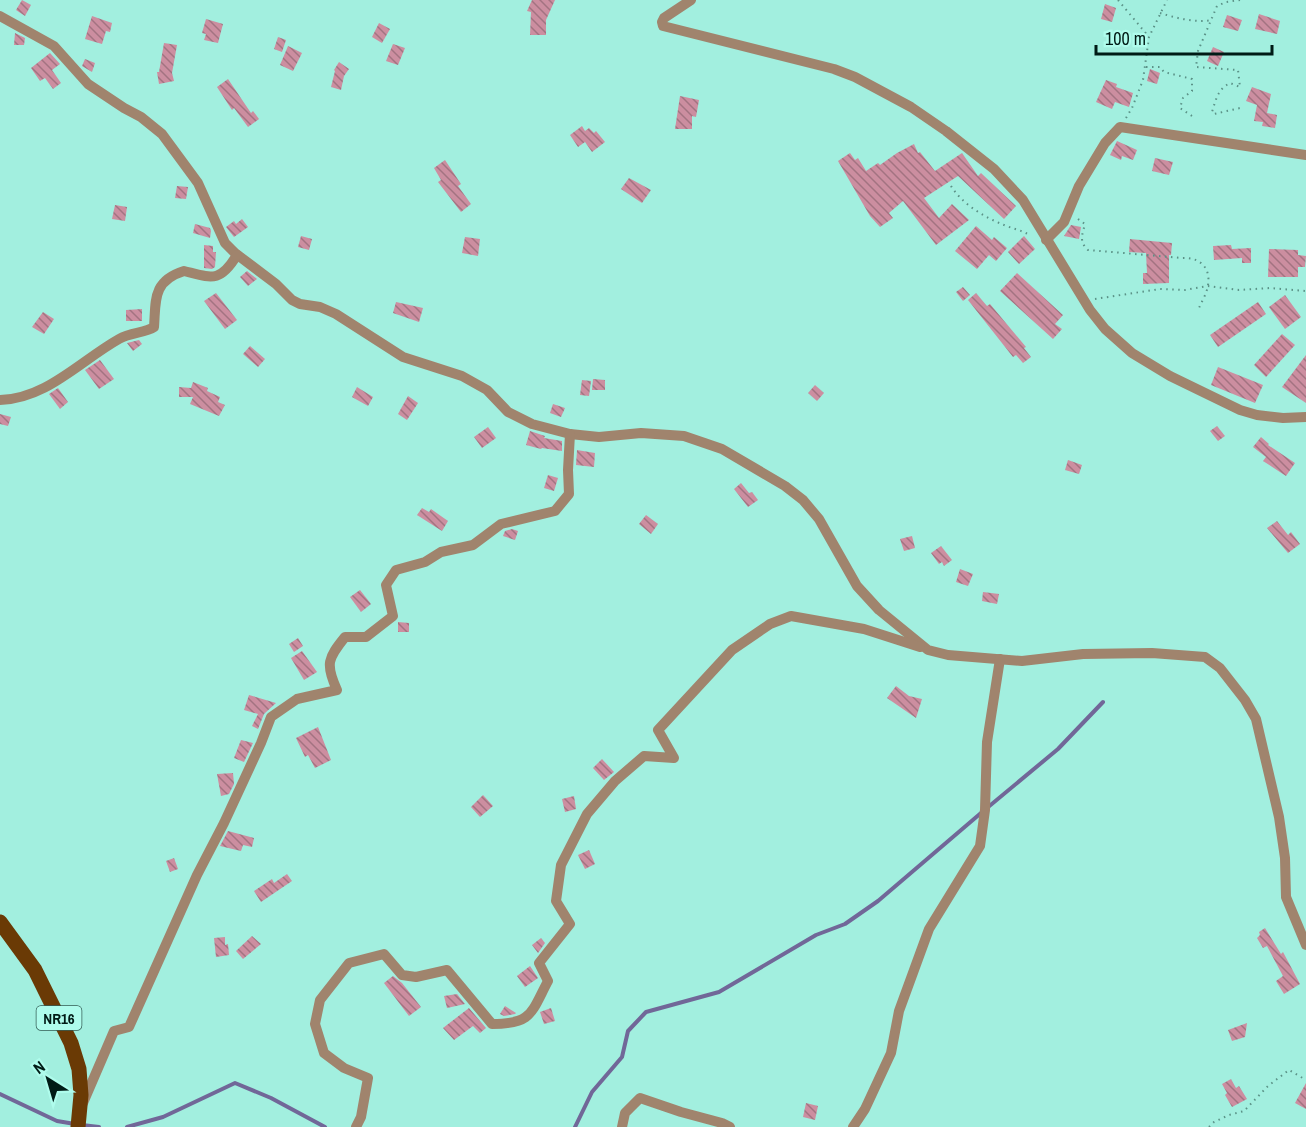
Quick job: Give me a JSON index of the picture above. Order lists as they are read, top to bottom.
{
  "streets": {
    "main road": ["NR16"]
  },
  "scale_bar": "100 m",
  "north": "top left"
}
